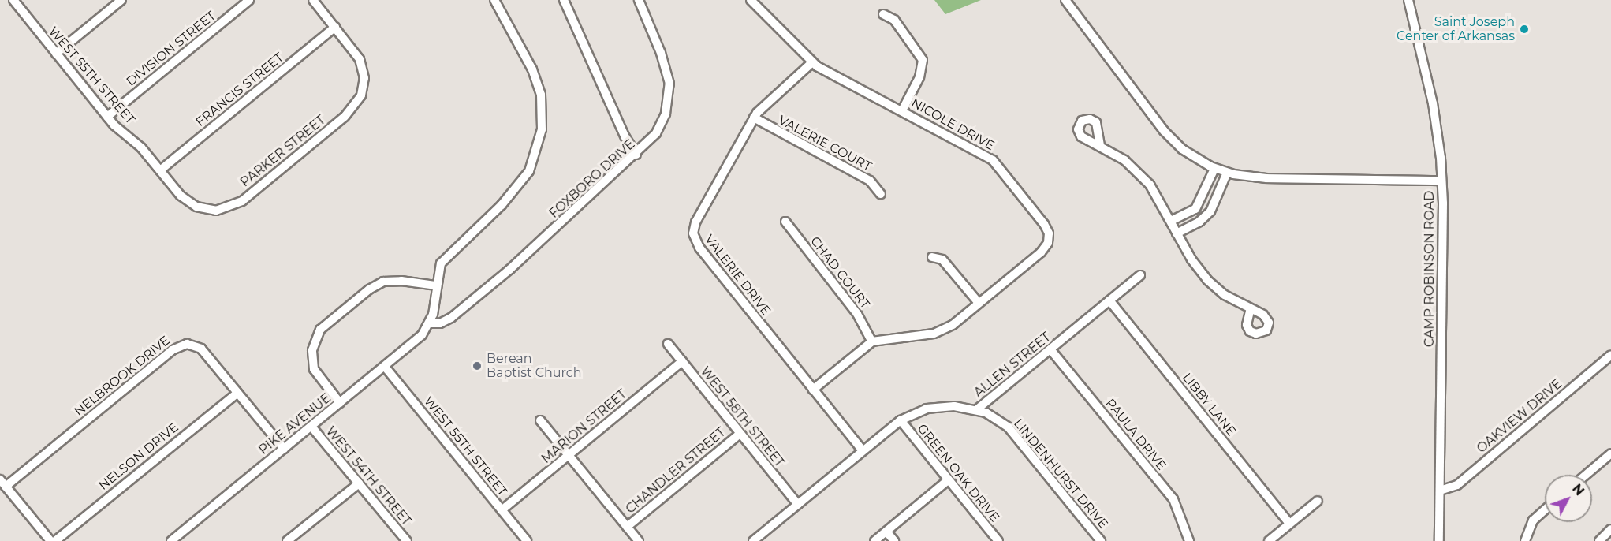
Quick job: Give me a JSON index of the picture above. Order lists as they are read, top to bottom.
{
  "streets": {
    "street": [
      "DIVISION STREET",
      "WEST 55TH STREET",
      "FRANCIS STREET",
      "NICOLE DRIVE",
      "VALERIE COURT",
      "PARKER STREET",
      "FOXBORO DRIVE",
      "CAMP ROBINSON ROAD",
      "CHAD COURT",
      "VALERIE DRIVE",
      "ALLEN STREET",
      "NELBROOK DRIVE",
      "LIBBY LANE",
      "OAKVIEW DRIVE",
      "WEST 58TH STREET",
      "PIKE AVENUE",
      "MARION STREET",
      "PAULA DRIVE",
      "NELSON DRIVE",
      "CHANDLER STREET",
      "GREEN OAK DRIVE",
      "LINDENHURST DRIVE",
      "WEST 54TH STREET"
    ]
  },
  "crossings": [
    ["DIVISION STREET", "WEST 55TH STREET"],
    ["WEST 55TH STREET", "FRANCIS STREET"],
    ["WEST 55TH STREET", "PARKER STREET"],
    ["WEST 55TH STREET", "PIKE AVENUE"],
    ["WEST 55TH STREET", "MARION STREET"],
    ["FRANCIS STREET", "PARKER STREET"],
    ["NICOLE DRIVE", "CHAD COURT"],
    ["NICOLE DRIVE", "VALERIE DRIVE"],
    ["VALERIE COURT", "VALERIE DRIVE"],
    ["FOXBORO DRIVE", "PIKE AVENUE"],
    ["CAMP ROBINSON ROAD", "OAKVIEW DRIVE"],
    ["VALERIE DRIVE", "ALLEN STREET"],
    ["ALLEN STREET", "LIBBY LANE"],
    ["ALLEN STREET", "WEST 58TH STREET"],
    ["ALLEN STREET", "PAULA DRIVE"],
    ["ALLEN STREET", "GREEN OAK DRIVE"],
    ["ALLEN STREET", "LINDENHURST DRIVE"],
    ["NELBROOK DRIVE", "PIKE AVENUE"],
    ["NELBROOK DRIVE", "NELSON DRIVE"],
    ["WEST 58TH STREET", "MARION STREET"],
    ["WEST 58TH STREET", "CHANDLER STREET"],
    ["PIKE AVENUE", "WEST 54TH STREET"]
  ],
  "places": ["Saint Joseph Center of Arkansas", "Berean Baptist Church"],
  "north": "top right"
}
